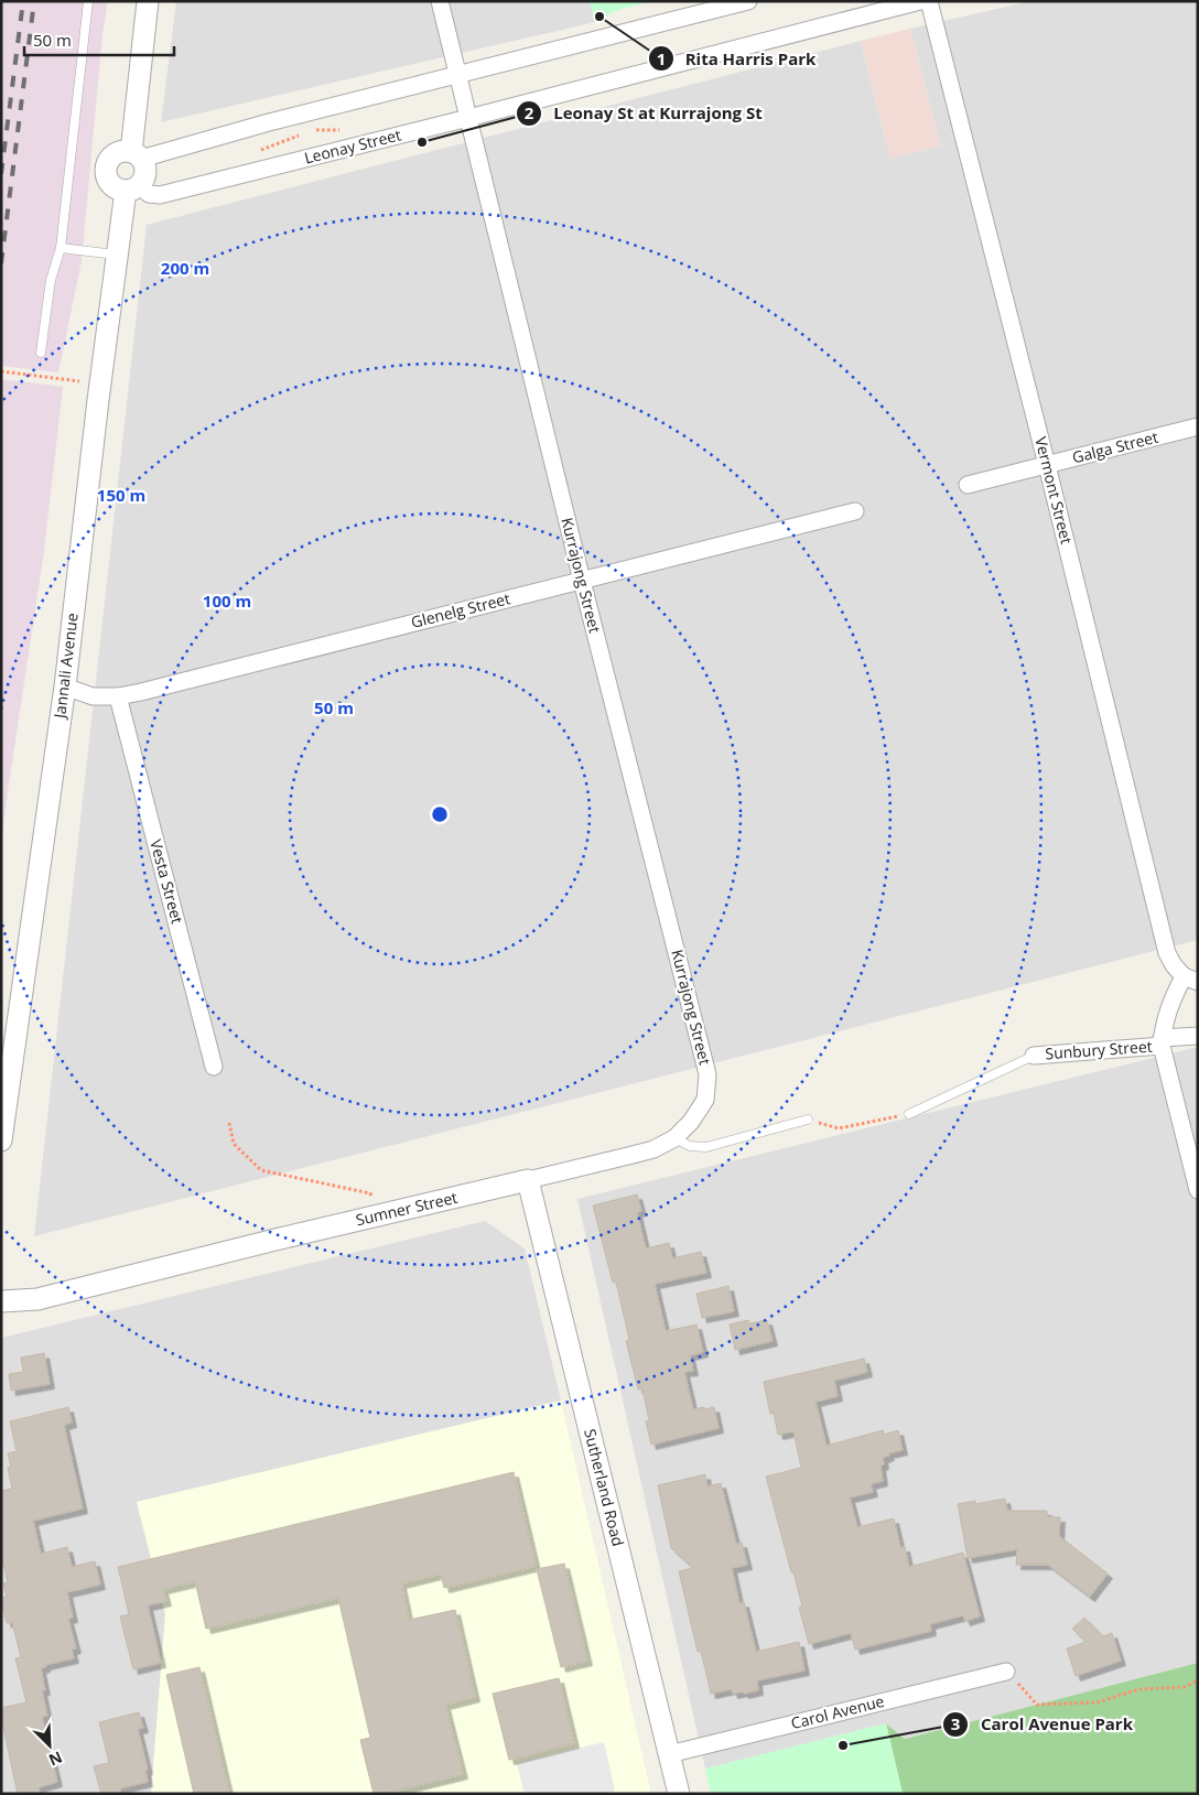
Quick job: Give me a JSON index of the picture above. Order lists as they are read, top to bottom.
{
  "streets": {
    "street": [
      "Leonay Street",
      "Galga Street",
      "Vermont Street",
      "Kurrajong Street",
      "Glenelg Street",
      "Jannali Avenue",
      "Vesta Street",
      "Sunbury Street",
      "Sumner Street",
      "Sutherland Road",
      "Carol Avenue"
    ]
  },
  "crossings": [
    ["Leonay Street", "Kurrajong Street"],
    ["Leonay Street", "Jannali Avenue"],
    ["Galga Street", "Vermont Street"],
    ["Vermont Street", "Sunbury Street"],
    ["Kurrajong Street", "Glenelg Street"],
    ["Kurrajong Street", "Sumner Street"],
    ["Glenelg Street", "Jannali Avenue"],
    ["Glenelg Street", "Vesta Street"],
    ["Sumner Street", "Sutherland Road"],
    ["Sutherland Road", "Carol Avenue"]
  ],
  "places": ["Rita Harris Park", "Leonay St at Kurrajong St", "Carol Avenue Park"],
  "scale_bar": "50 m",
  "north": "bottom right",
  "rings": [
    "200 m",
    "150 m",
    "100 m",
    "50 m"
  ]
}
